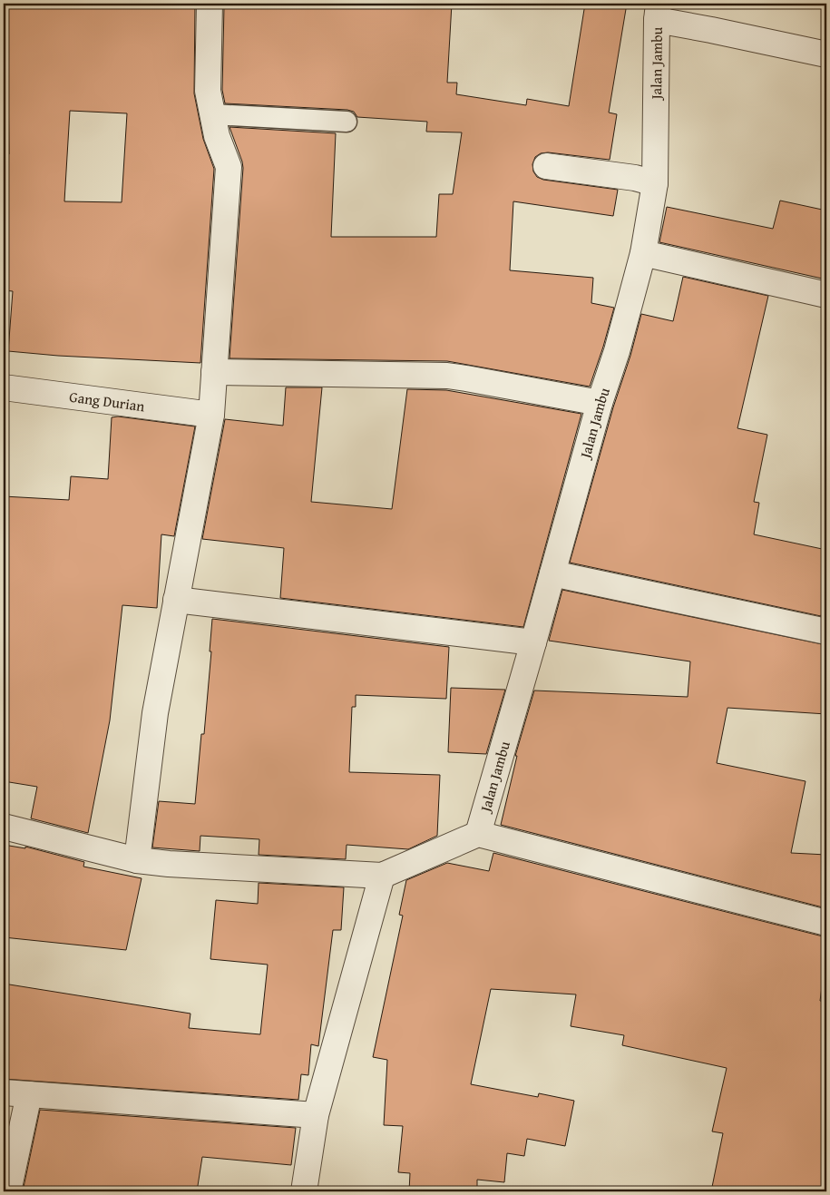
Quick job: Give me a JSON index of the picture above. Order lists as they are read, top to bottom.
{
  "streets": {
    "street": ["Jalan Jambu", "Gang Durian"]
  }
}
